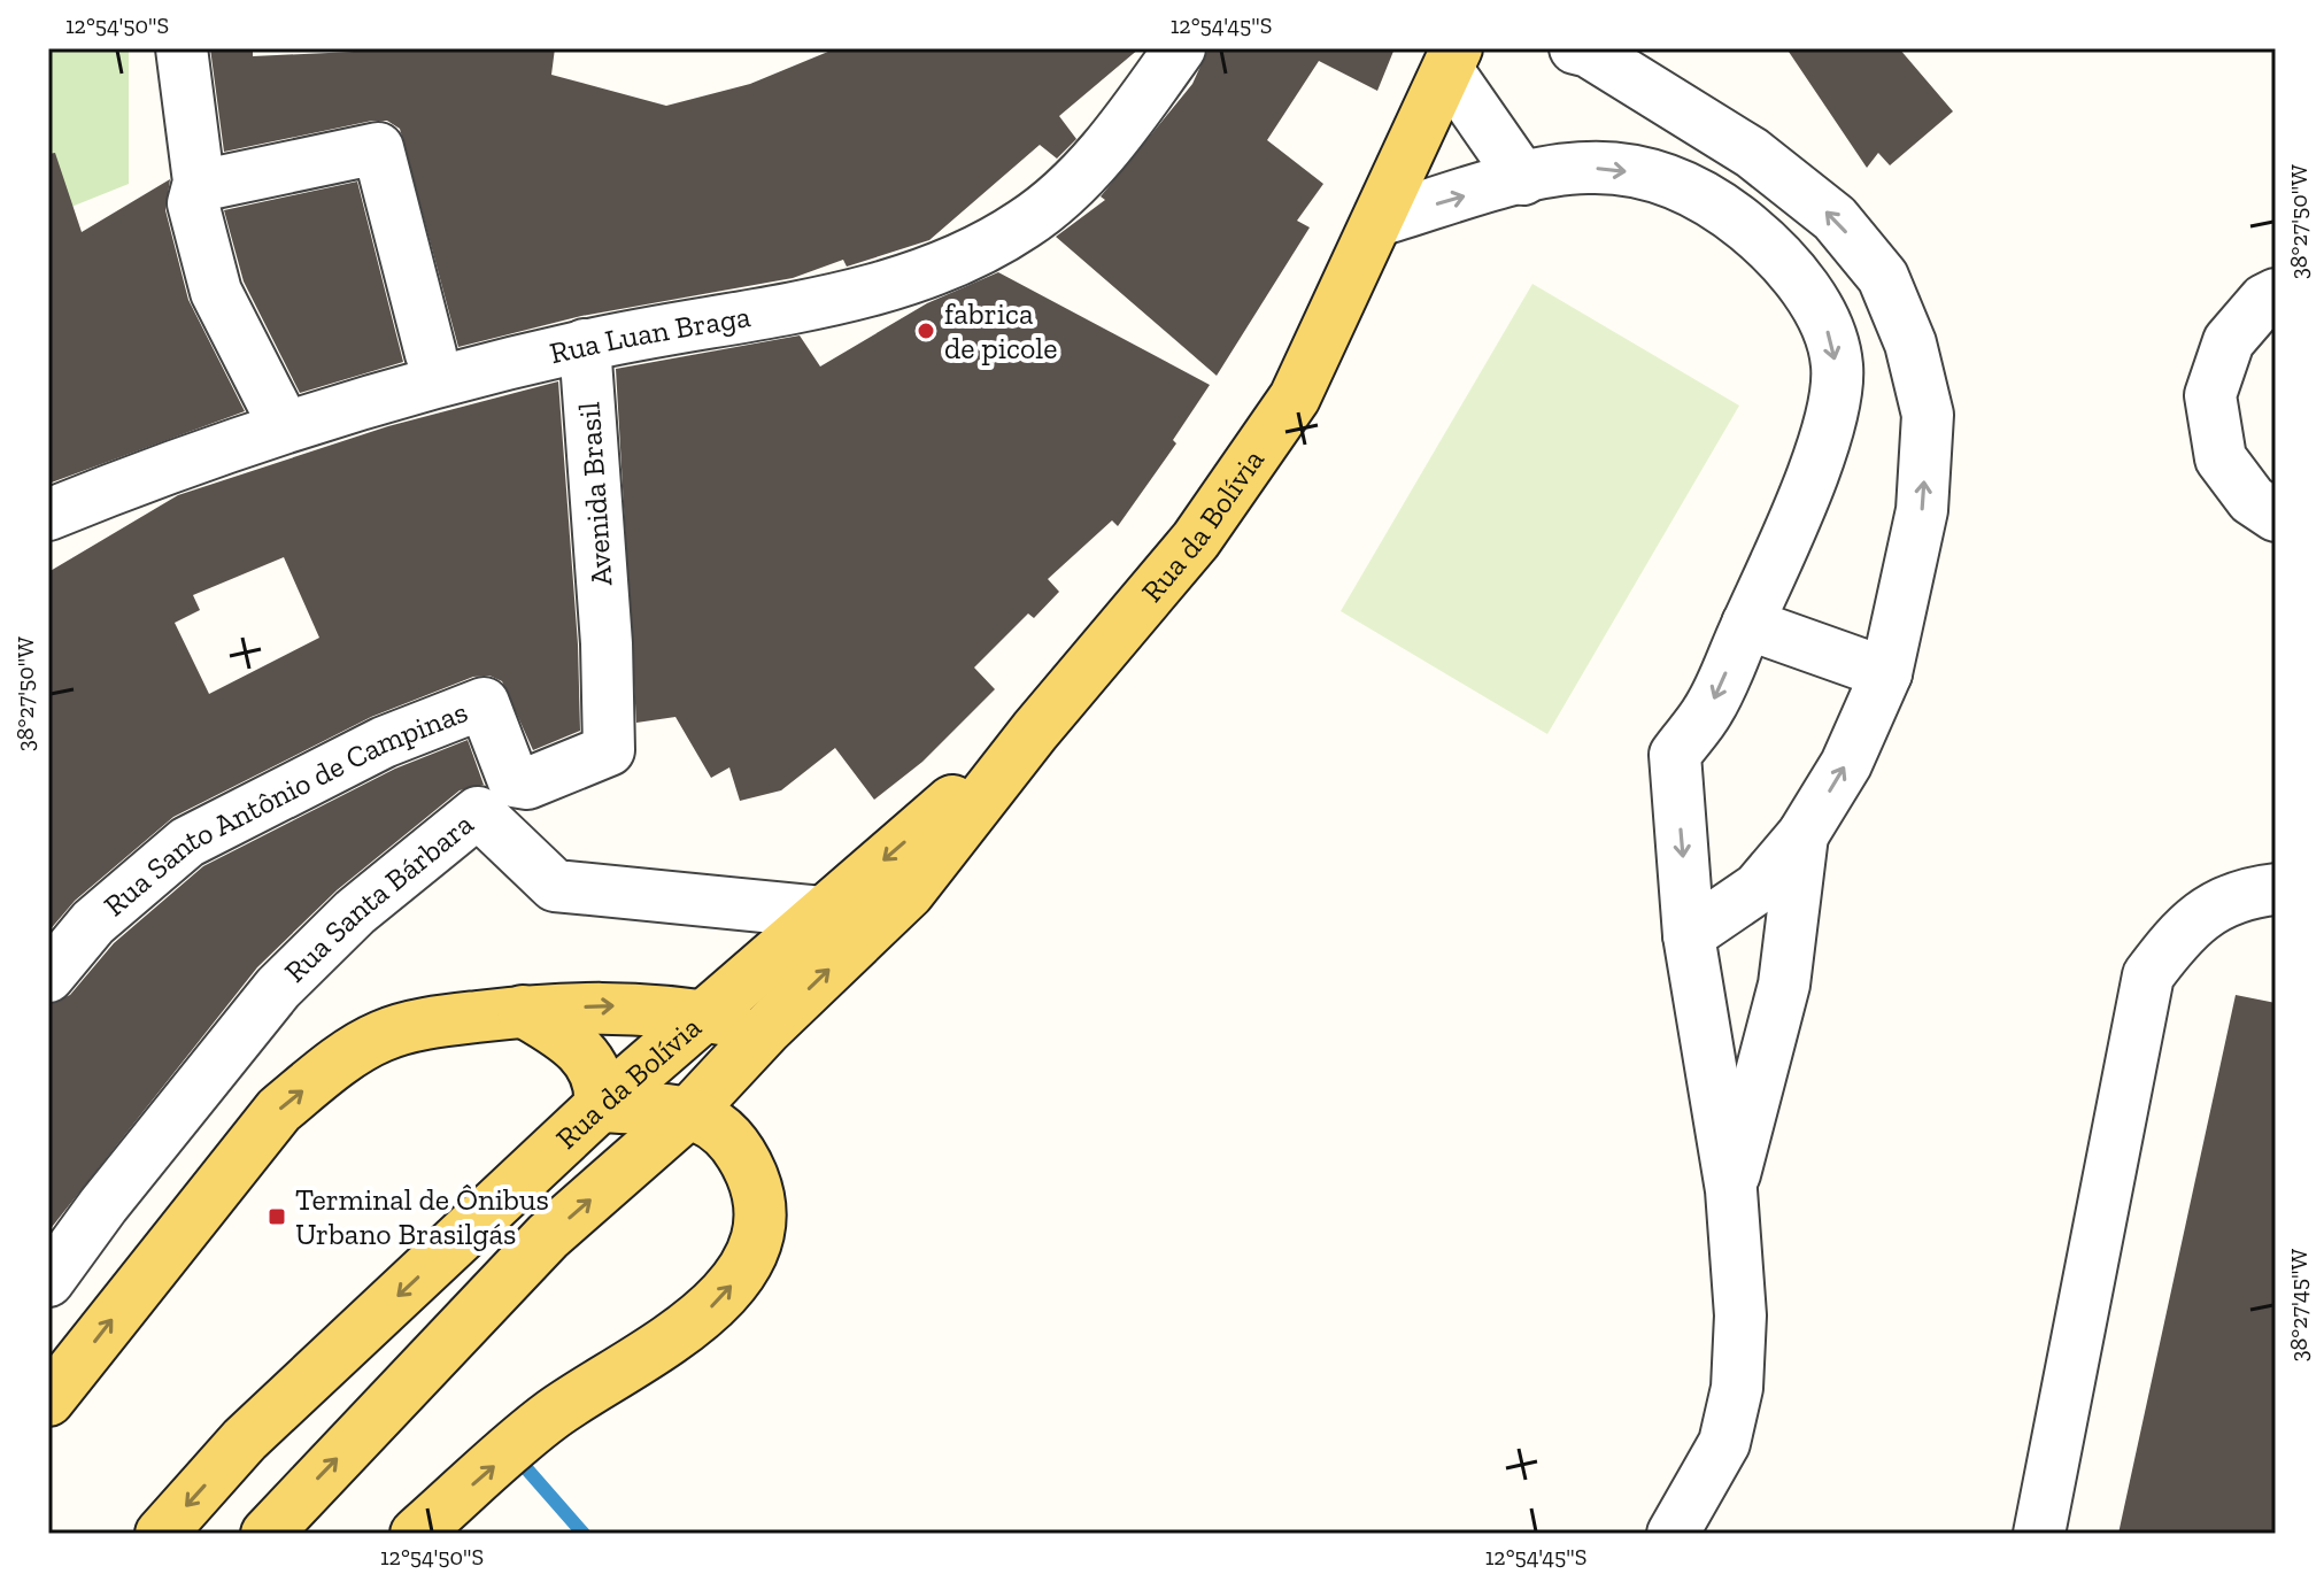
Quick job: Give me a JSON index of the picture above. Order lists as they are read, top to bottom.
{
  "streets": {
    "main road": ["Rua da Bolívia"],
    "street": [
      "Rua Luan Braga",
      "Avenida Brasil",
      "Rua Santo Antônio de Campinas",
      "Rua Santa Bárbara"
    ]
  },
  "crossings": [
    ["Rua Luan Braga", "Avenida Brasil"],
    ["Avenida Brasil", "Rua Santo Antônio de Campinas"],
    ["Rua da Bolívia", "Rua Santa Bárbara"]
  ],
  "places": {
    "other": ["fabrica de picole"],
    "transit": ["Terminal de Ônibus Urbano Brasilgás"]
  },
  "coordinates": [
    "12°54'50\"S",
    "12°54'45\"S",
    "38°27'50\"W",
    "38°27'45\"W"
  ]
}
